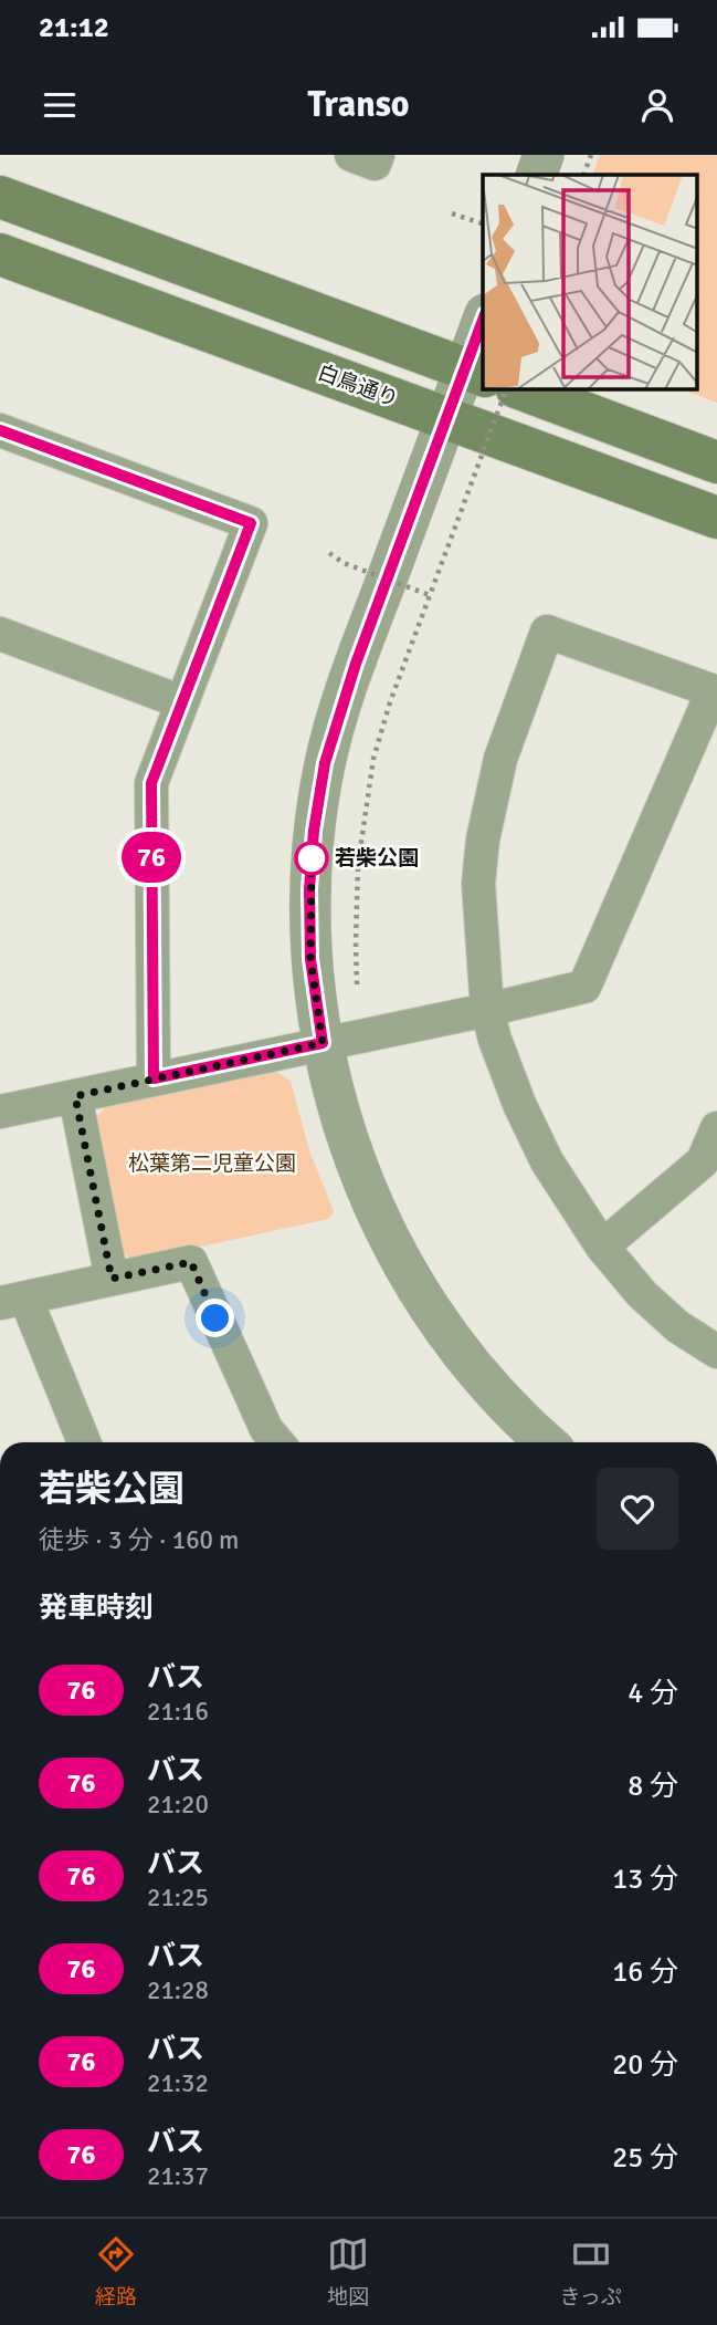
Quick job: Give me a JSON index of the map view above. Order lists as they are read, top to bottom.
{
  "streets": {
    "main road": ["白鳥通り"]
  },
  "parks": ["松葉第二児童公園"],
  "places": ["若柴公園"],
  "lines": ["bus line 76"],
  "page": {
    "status": "21:12",
    "header": "Transo",
    "on_map": "76",
    "heading": [
      ["若柴公園", "徒歩 · 3 分 · 160 m"],
      "発車時刻"
    ],
    "list": [
      {
        "mark": "76",
        "name": "バス",
        "note": "21:16",
        "value": "4 分"
      },
      {
        "mark": "76",
        "name": "バス",
        "note": "21:20",
        "value": "8 分"
      },
      {
        "mark": "76",
        "name": "バス",
        "note": "21:25",
        "value": "13 分"
      },
      {
        "mark": "76",
        "name": "バス",
        "note": "21:28",
        "value": "16 分"
      },
      {
        "mark": "76",
        "name": "バス",
        "note": "21:32",
        "value": "20 分"
      },
      {
        "mark": "76",
        "name": "バス",
        "note": "21:37",
        "value": "25 分"
      }
    ],
    "tabs": ["経路", "地図", "きっぷ"]
  }
}
